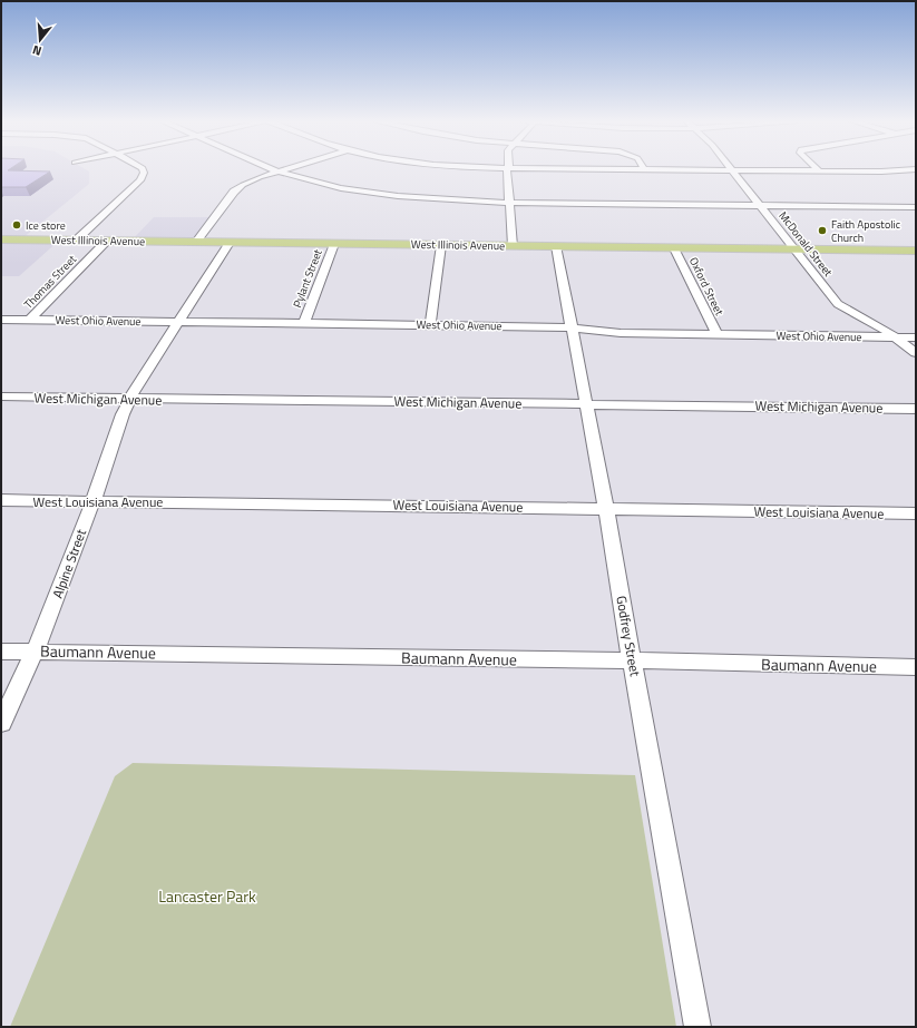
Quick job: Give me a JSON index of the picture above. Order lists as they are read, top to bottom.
{
  "streets": {
    "main road": ["West Illinois Avenue"],
    "street": [
      "McDonald Street",
      "Pylant Street",
      "Thomas Street",
      "Oxford Street",
      "West Ohio Avenue",
      "West Michigan Avenue",
      "West Louisiana Avenue",
      "Alpine Street",
      "Godfrey Street",
      "Baumann Avenue"
    ]
  },
  "crossings": [
    ["West Illinois Avenue", "McDonald Street"],
    ["West Illinois Avenue", "Pylant Street"],
    ["West Illinois Avenue", "Thomas Street"],
    ["West Illinois Avenue", "Oxford Street"],
    ["West Illinois Avenue", "Alpine Street"],
    ["West Illinois Avenue", "Godfrey Street"],
    ["McDonald Street", "West Ohio Avenue"],
    ["Pylant Street", "West Ohio Avenue"],
    ["Thomas Street", "West Ohio Avenue"],
    ["Oxford Street", "West Ohio Avenue"],
    ["West Ohio Avenue", "Alpine Street"],
    ["West Ohio Avenue", "Godfrey Street"],
    ["West Michigan Avenue", "Alpine Street"],
    ["West Michigan Avenue", "Godfrey Street"],
    ["West Louisiana Avenue", "Alpine Street"],
    ["West Louisiana Avenue", "Godfrey Street"],
    ["Alpine Street", "Baumann Avenue"],
    ["Godfrey Street", "Baumann Avenue"]
  ],
  "parks": ["Lancaster Park"],
  "places": ["Ice store", "Faith Apostolic Church"],
  "north": "bottom"
}
